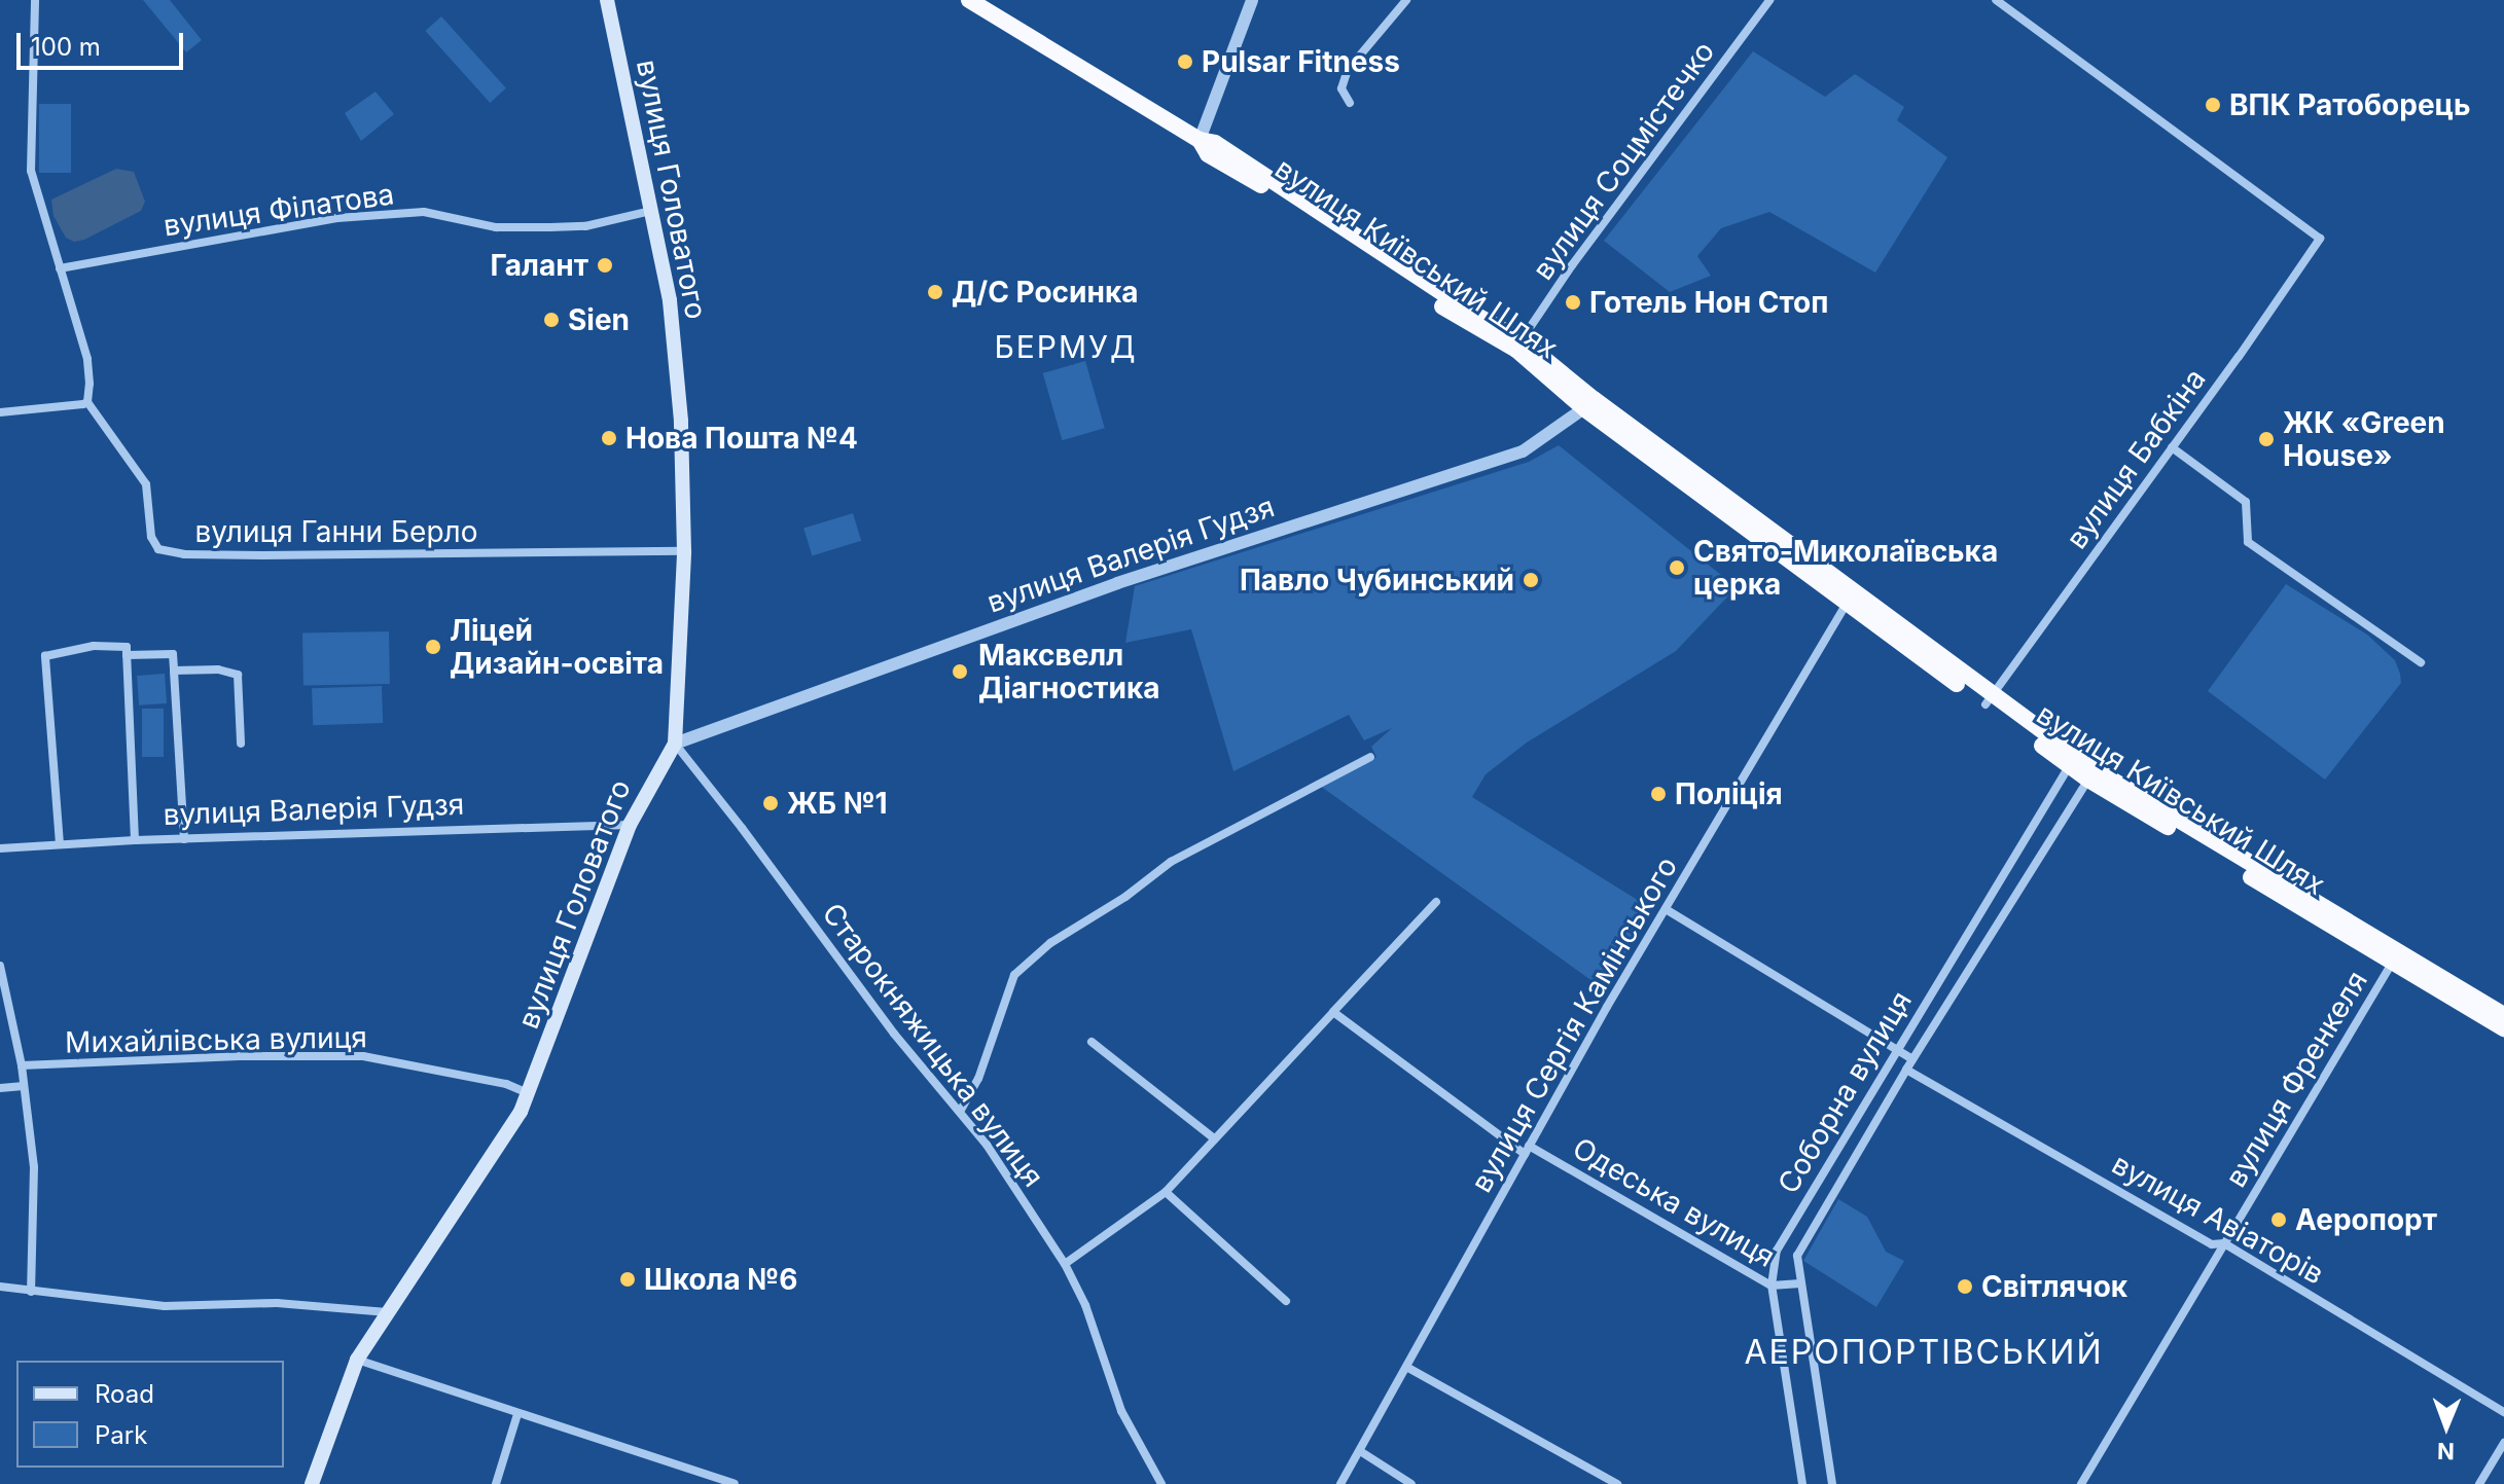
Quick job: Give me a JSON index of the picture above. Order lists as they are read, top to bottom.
{
  "streets": {
    "highway": ["вулиця Київський Шлях"],
    "main road": ["вулиця Головатого"],
    "street": [
      "вулиця Соцмістечко",
      "вулиця Філатова",
      "вулиця Бабкіна",
      "вулиця Ганни Берло",
      "вулиця Валерія Гудзя",
      "вулиця Сергія Камінського",
      "Михайлівська вулиця",
      "Старокняжицька вулиця",
      "вулиця Френкеля",
      "Соборна вулиця",
      "Одеська вулиця",
      "вулиця Авіаторів"
    ]
  },
  "crossings": [
    ["вулиця Соцмістечко", "вулиця Київський Шлях"],
    ["вулиця Головатого", "вулиця Філатова"],
    ["вулиця Головатого", "вулиця Ганни Берло"],
    ["вулиця Головатого", "вулиця Валерія Гудзя"],
    ["вулиця Головатого", "Михайлівська вулиця"],
    ["вулиця Головатого", "Старокняжицька вулиця"],
    ["вулиця Київський Шлях", "вулиця Бабкіна"],
    ["вулиця Київський Шлях", "вулиця Валерія Гудзя"],
    ["вулиця Київський Шлях", "вулиця Сергія Камінського"],
    ["вулиця Київський Шлях", "вулиця Френкеля"],
    ["вулиця Київський Шлях", "Соборна вулиця"],
    ["вулиця Валерія Гудзя", "Старокняжицька вулиця"],
    ["вулиця Сергія Камінського", "Одеська вулиця"],
    ["вулиця Френкеля", "вулиця Авіаторів"],
    ["Соборна вулиця", "Одеська вулиця"],
    ["Соборна вулиця", "вулиця Авіаторів"]
  ],
  "districts": ["БЕРМУД", "АЕРОПОРТІВСЬКИЙ"],
  "places": [
    "Pulsar Fitness",
    "ВПК Ратоборець",
    "Галант",
    "Д/С Росинка",
    "Готель Нон Стоп",
    "Sien",
    "Нова Пошта №4",
    "ЖК «Green House»",
    "Свято-Миколаївська церка",
    "Павло Чубинський",
    "Ліцей Дизайн-освіта",
    "Максвелл Діагностика",
    "Поліція",
    "ЖБ №1",
    "Аеропорт",
    "Школа №6",
    "Світлячок"
  ],
  "legend": ["Road", "Park"],
  "scale_bar": "100 m",
  "north": "bottom"
}
